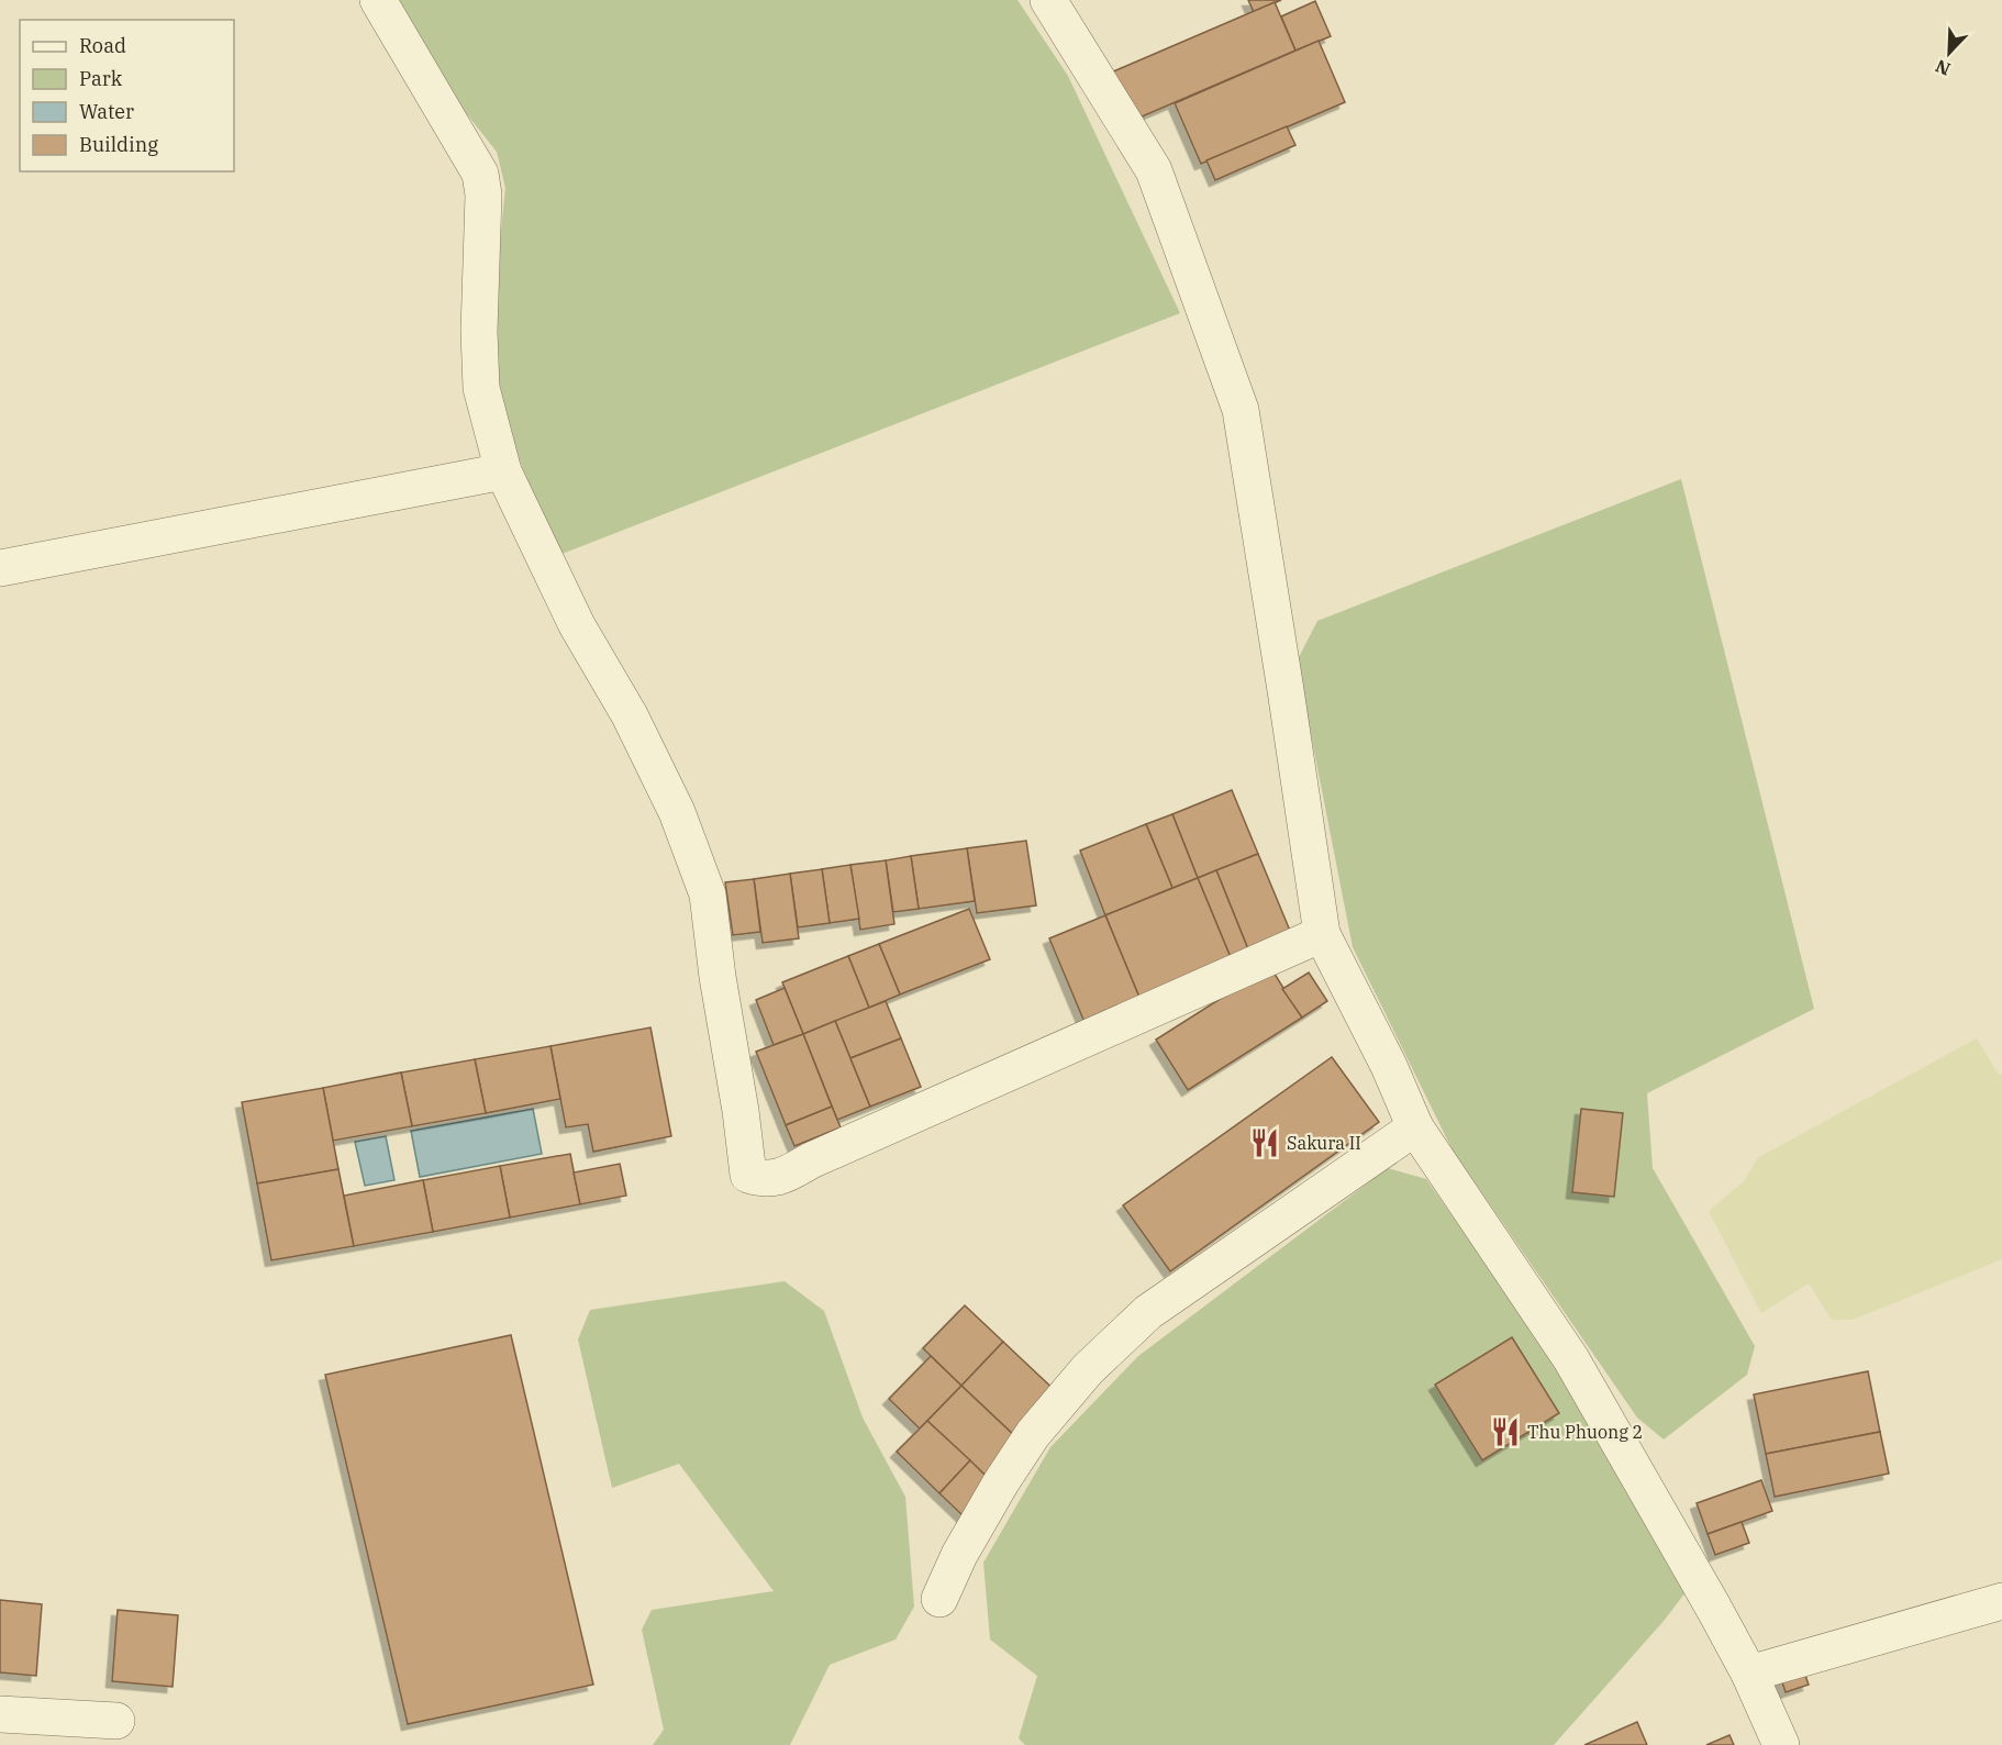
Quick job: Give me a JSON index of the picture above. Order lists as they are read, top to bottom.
{
  "places": {
    "restaurant": ["Sakura II", "Thu Phuong 2"]
  },
  "legend": [
    "Road",
    "Park",
    "Water",
    "Building"
  ],
  "north": "bottom left"
}
